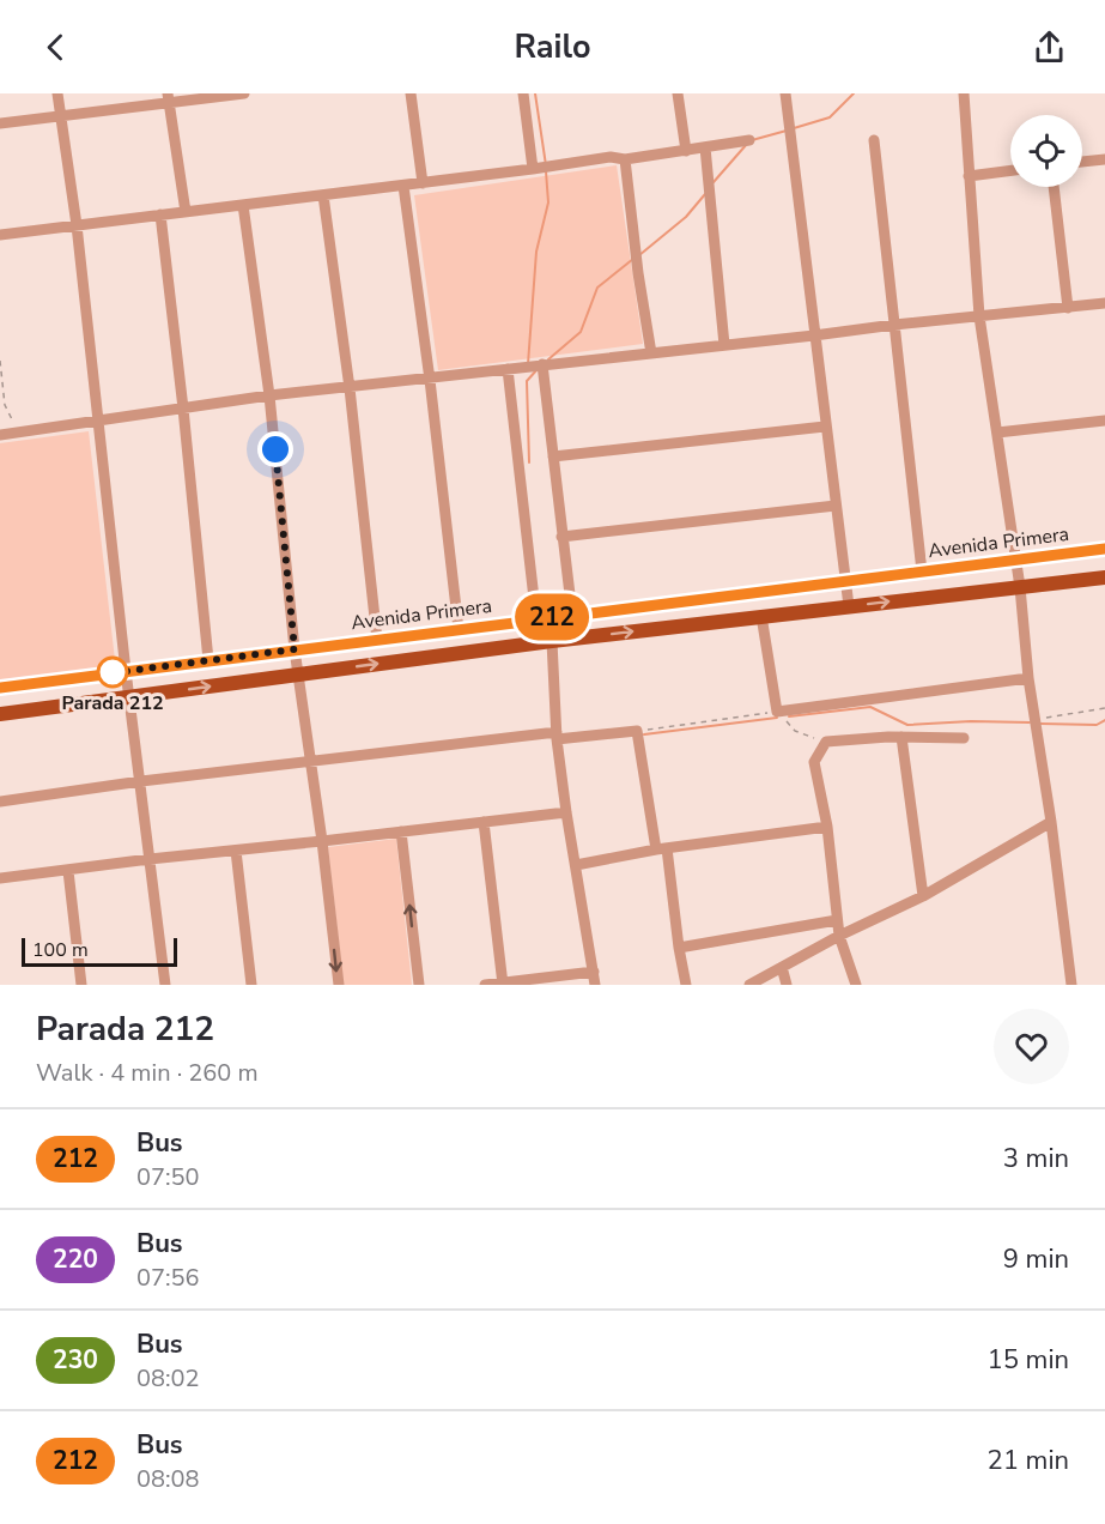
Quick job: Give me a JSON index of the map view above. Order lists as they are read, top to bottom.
{
  "streets": {
    "main road": ["Avenida Primera"]
  },
  "places": ["Parada 212"],
  "lines": ["bus line 212"],
  "scale_bar": "100 m",
  "page": {
    "header": "Railo",
    "on_map": "212",
    "scale": "100 m",
    "heading": ["Parada 212", "Walk · 4 min · 260 m"],
    "list": [
      {
        "mark": "212",
        "name": "Bus",
        "note": "07:50",
        "value": "3 min"
      },
      {
        "mark": "220",
        "name": "Bus",
        "note": "07:56",
        "value": "9 min"
      },
      {
        "mark": "230",
        "name": "Bus",
        "note": "08:02",
        "value": "15 min"
      },
      {
        "mark": "212",
        "name": "Bus",
        "note": "08:08",
        "value": "21 min"
      }
    ]
  }
}
